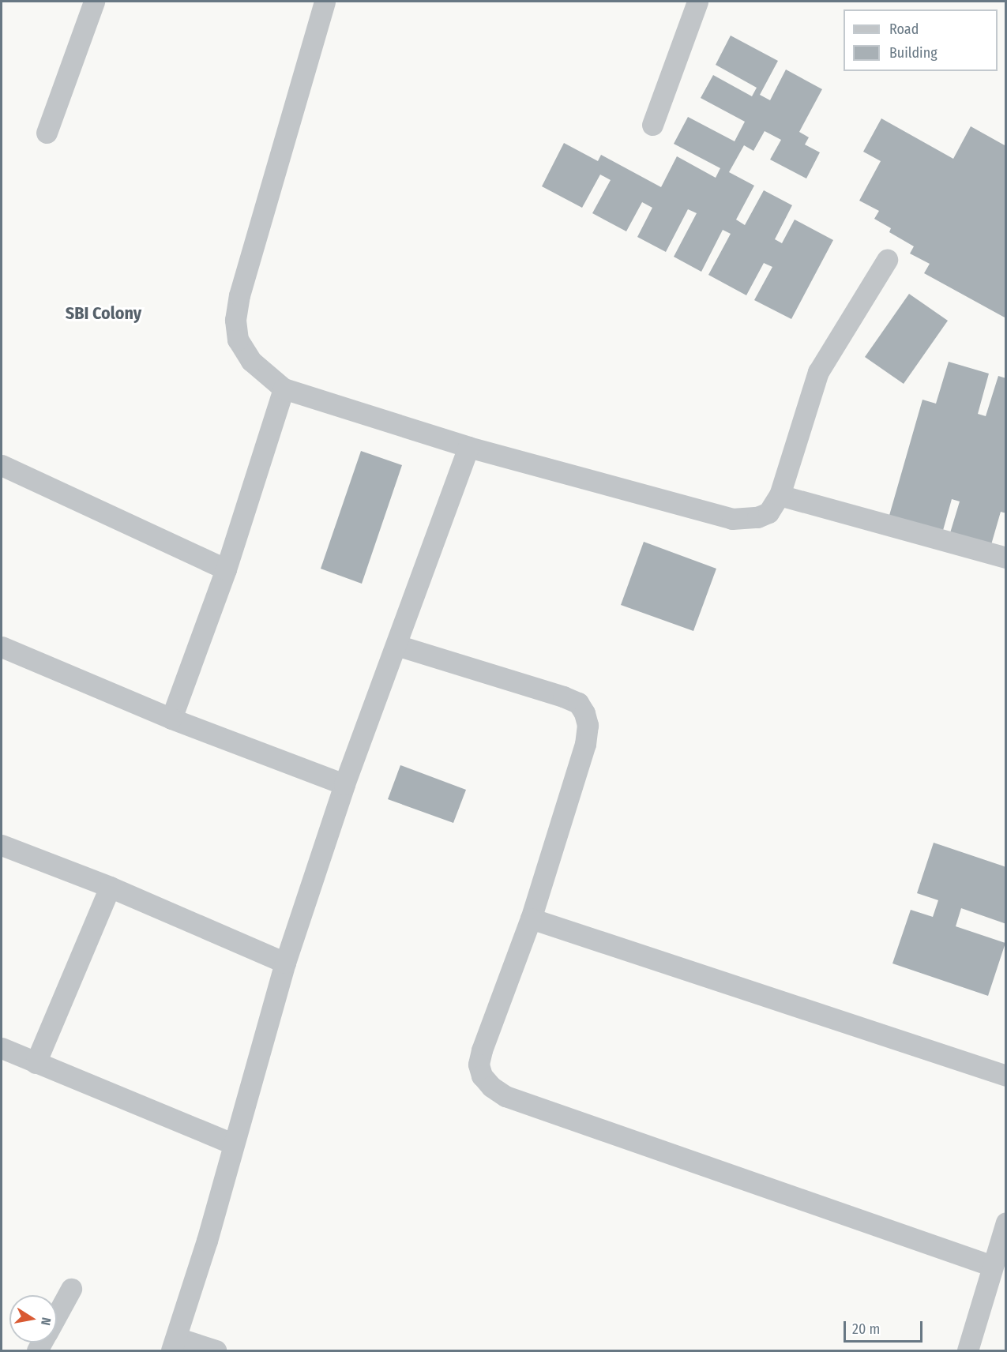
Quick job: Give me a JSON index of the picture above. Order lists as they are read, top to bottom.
{
  "districts": ["SBI Colony"],
  "legend": ["Road", "Building"],
  "scale_bar": "20 m",
  "north": "right"
}
